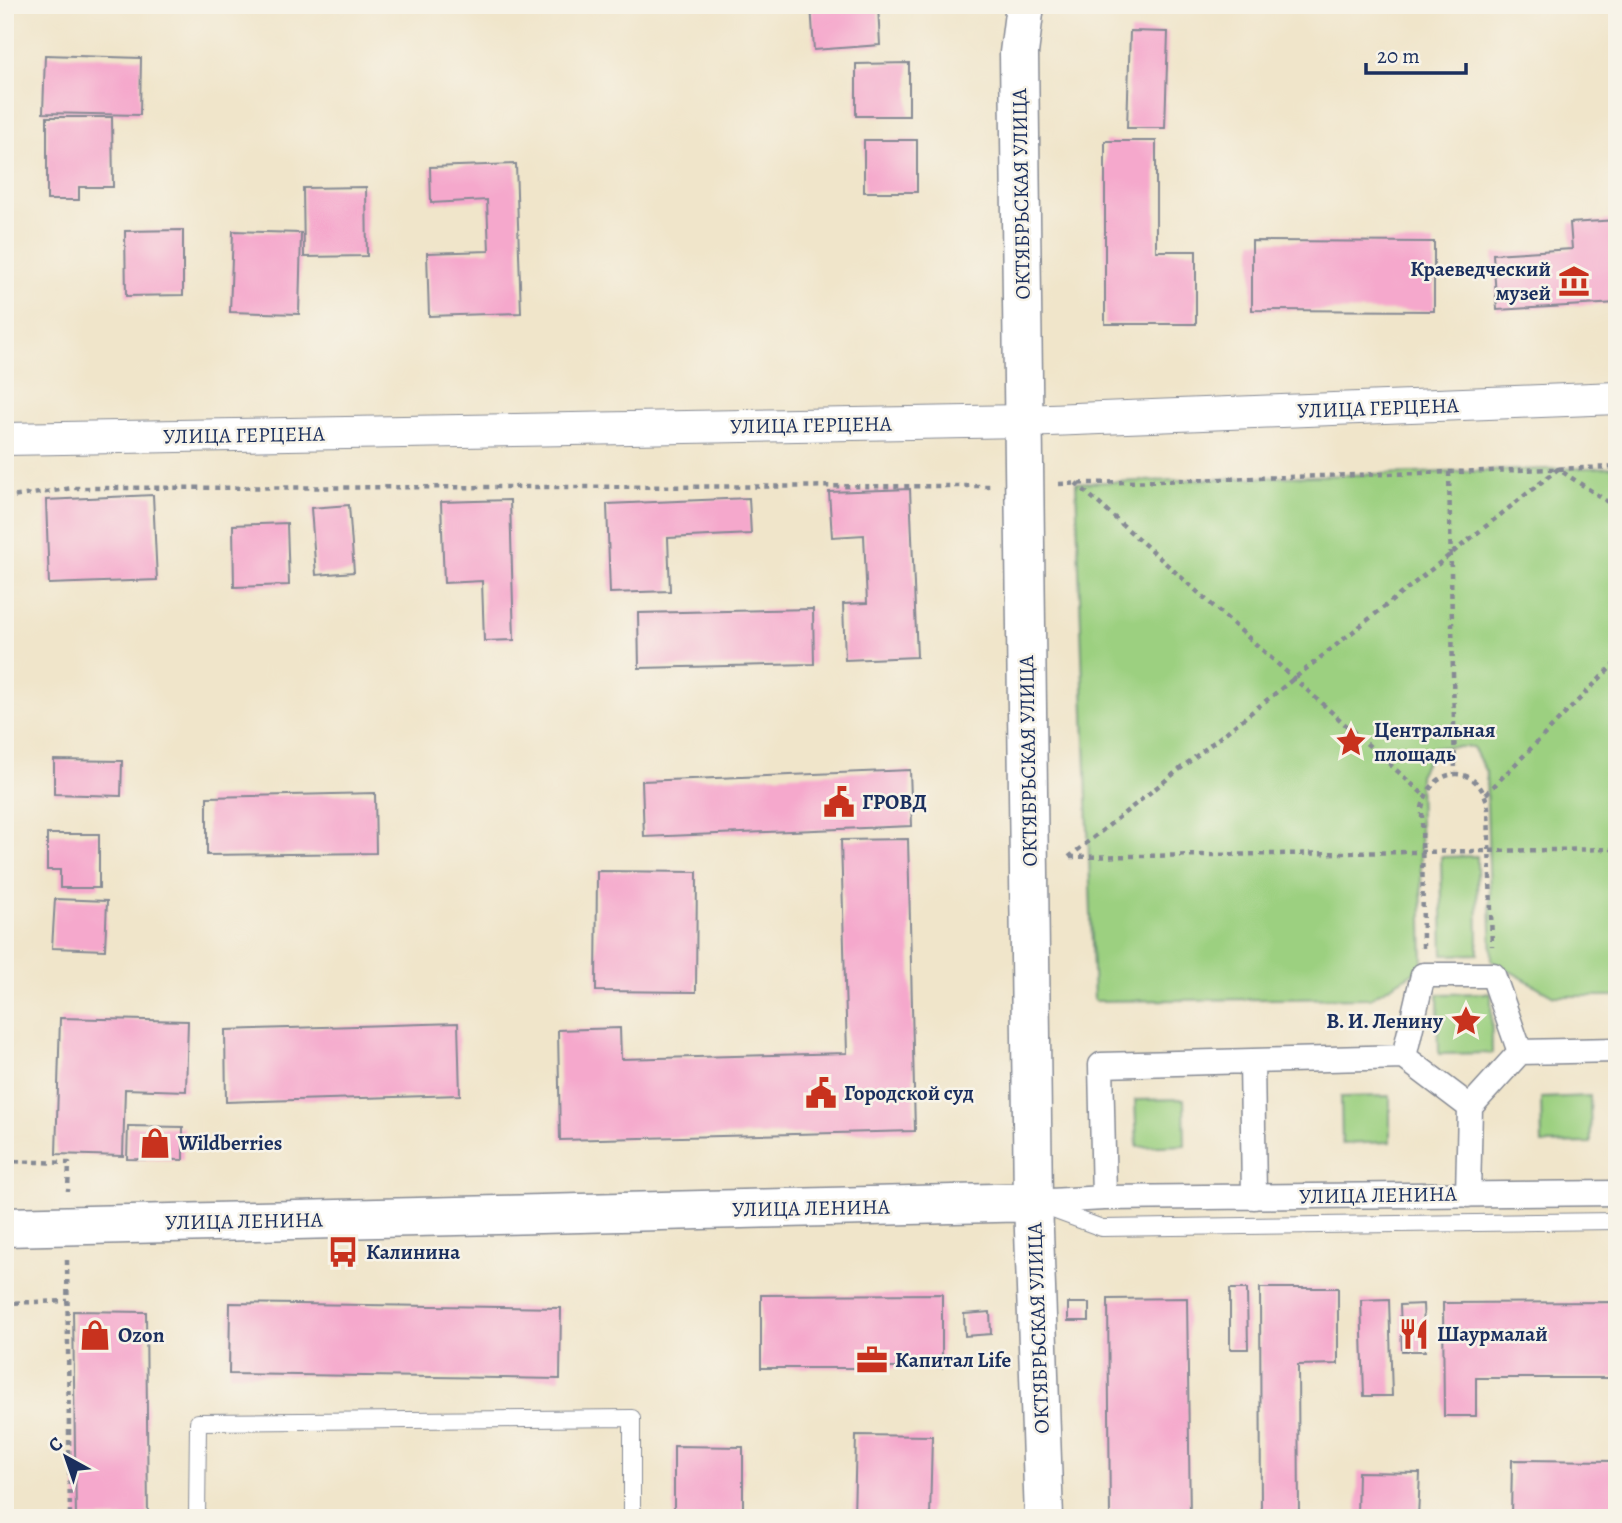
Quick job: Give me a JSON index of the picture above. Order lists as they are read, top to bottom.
{
  "streets": {
    "street": ["ОКТЯБРЬСКАЯ УЛИЦА", "УЛИЦА ГЕРЦЕНА", "УЛИЦА ЛЕНИНА"]
  },
  "crossings": [
    ["ОКТЯБРЬСКАЯ УЛИЦА", "УЛИЦА ГЕРЦЕНА"],
    ["ОКТЯБРЬСКАЯ УЛИЦА", "УЛИЦА ЛЕНИНА"]
  ],
  "places": {
    "museum": ["Краеведческий музей"],
    "place": ["Центральная площадь", "В. И. Ленину"],
    "public building": ["ГРОВД", "Городской суд"],
    "shop": ["Wildberries", "Ozon"],
    "bus stop": ["Калинина"],
    "restaurant": ["Шаурмалай"],
    "office": ["Капитал Life"]
  },
  "scale_bar": "20 m",
  "north": "top left"
}
